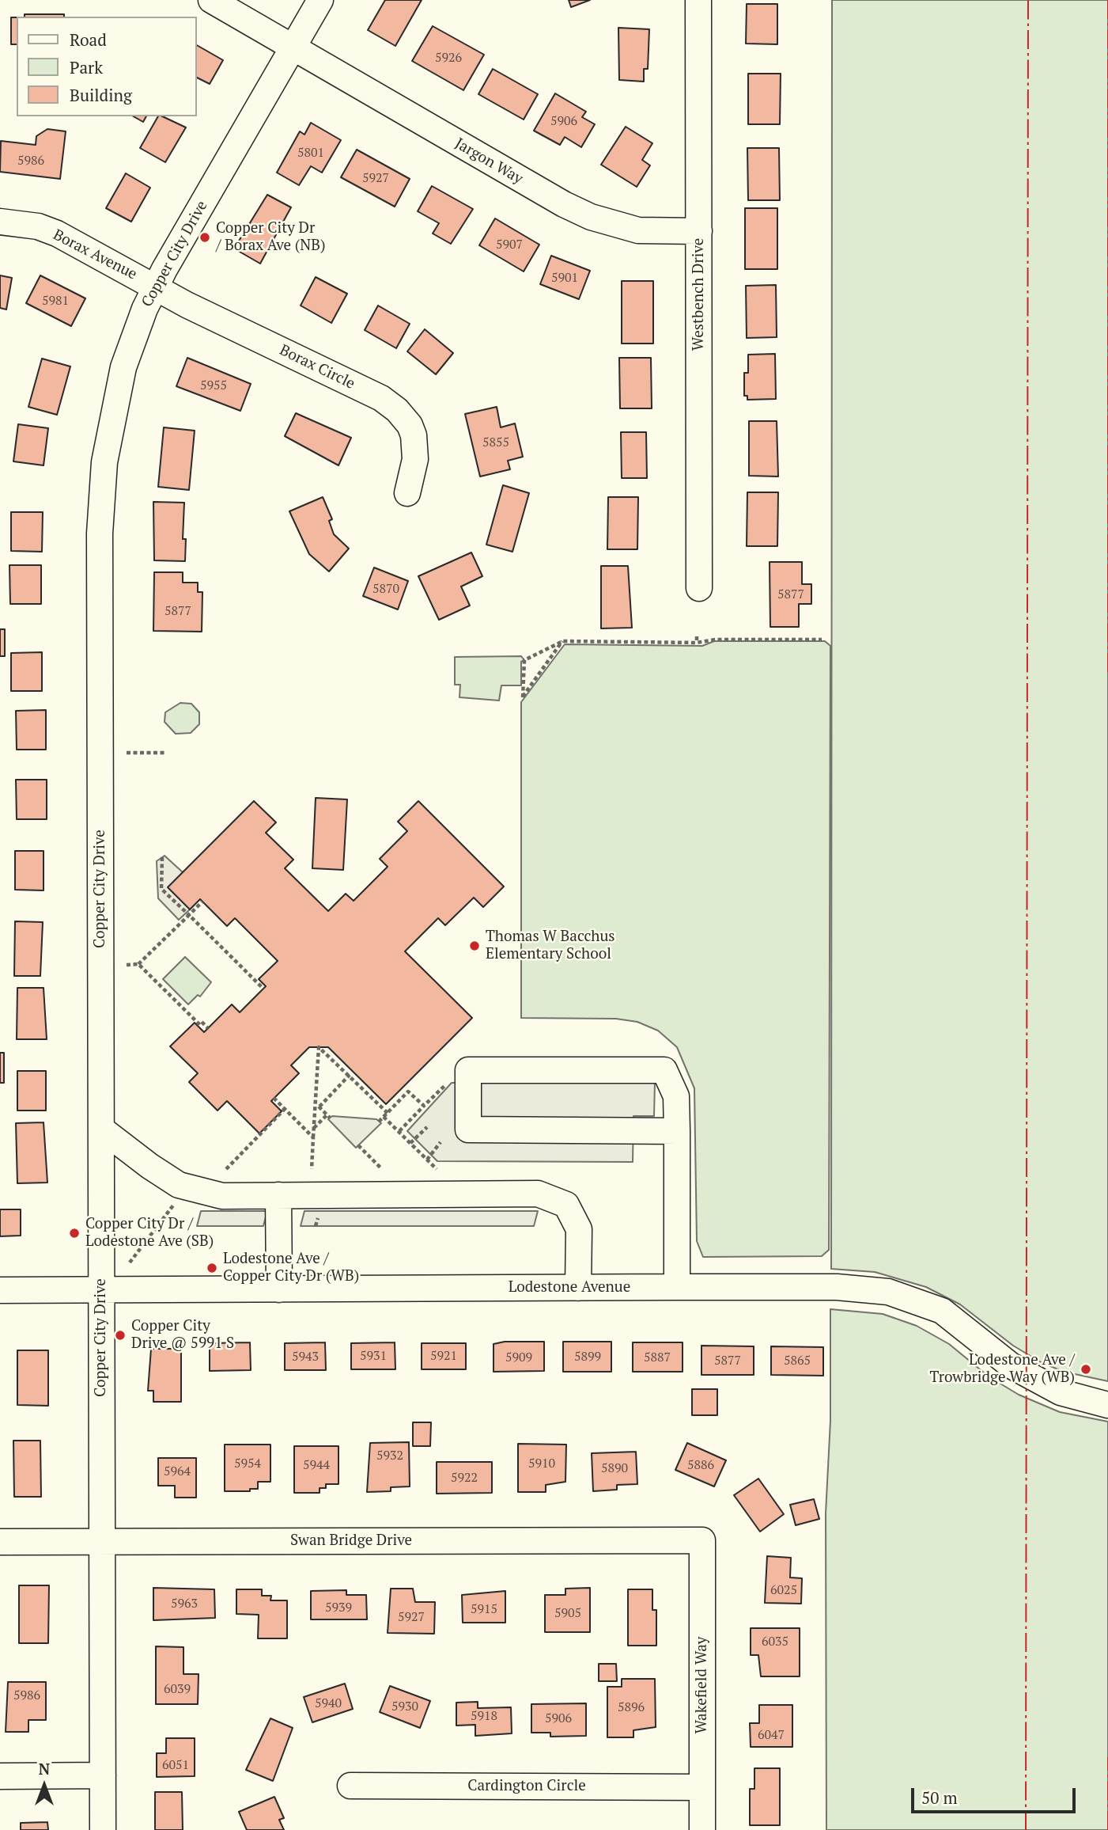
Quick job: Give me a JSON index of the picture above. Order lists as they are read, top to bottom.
{
  "streets": {
    "street": [
      "Jargon Way",
      "Copper City Drive",
      "Borax Avenue",
      "Westbench Drive",
      "Borax Circle",
      "Lodestone Avenue",
      "Swan Bridge Drive",
      "Wakefield Way",
      "Cardington Circle"
    ]
  },
  "crossings": [
    ["Jargon Way", "Copper City Drive"],
    ["Jargon Way", "Westbench Drive"],
    ["Copper City Drive", "Borax Avenue"],
    ["Copper City Drive", "Borax Circle"],
    ["Copper City Drive", "Lodestone Avenue"],
    ["Copper City Drive", "Swan Bridge Drive"],
    ["Borax Avenue", "Borax Circle"],
    ["Swan Bridge Drive", "Wakefield Way"],
    ["Wakefield Way", "Cardington Circle"]
  ],
  "places": [
    "Copper City Dr / Borax Ave (NB)",
    "Thomas W Bacchus Elementary School",
    "Copper City Dr / Lodestone Ave (SB)",
    "Lodestone Ave / Copper City Dr (WB)",
    "Copper City Drive @ 5991 S",
    "Lodestone Ave / Trowbridge Way (WB)"
  ],
  "house_numbers": [
    "5926",
    "5906",
    "5801",
    "5986",
    "5927",
    "5907",
    "5901",
    "5981",
    "5955",
    "5855",
    "5870",
    "5877",
    "5877",
    "5931",
    "5921",
    "5943",
    "5899",
    "5909",
    "5887",
    "5877",
    "5865",
    "5932",
    "5954",
    "5910",
    "5944",
    "5886",
    "5890",
    "5964",
    "5922",
    "6025",
    "5963",
    "5939",
    "5915",
    "5905",
    "5927",
    "6035",
    "6039",
    "5986",
    "5940",
    "5930",
    "5896",
    "5918",
    "5906",
    "6047",
    "6051"
  ],
  "legend": ["Road", "Park", "Building"],
  "scale_bar": "50 m",
  "north": "top"
}
